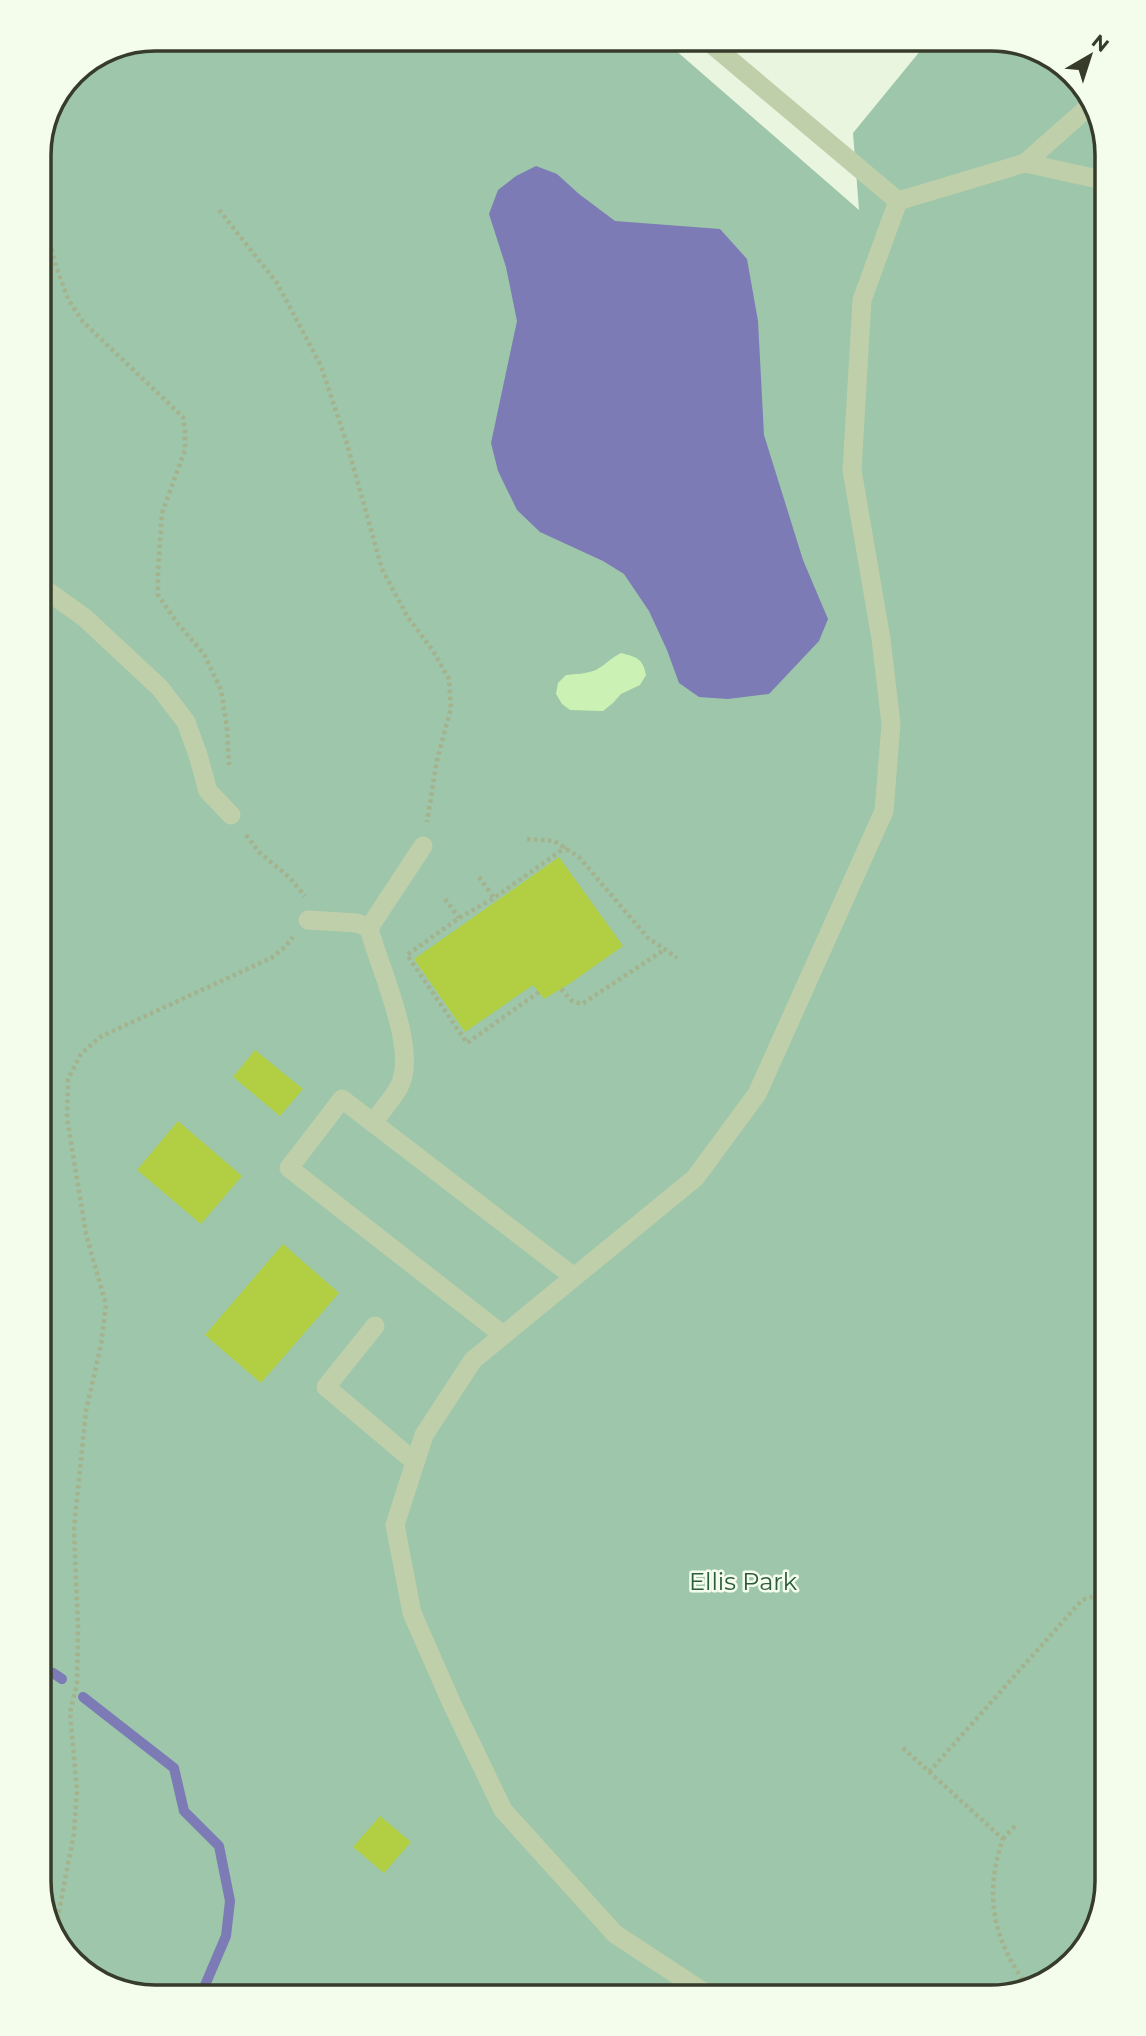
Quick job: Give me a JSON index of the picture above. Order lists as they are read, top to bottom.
{
  "parks": ["Ellis Park"],
  "north": "top right"
}
